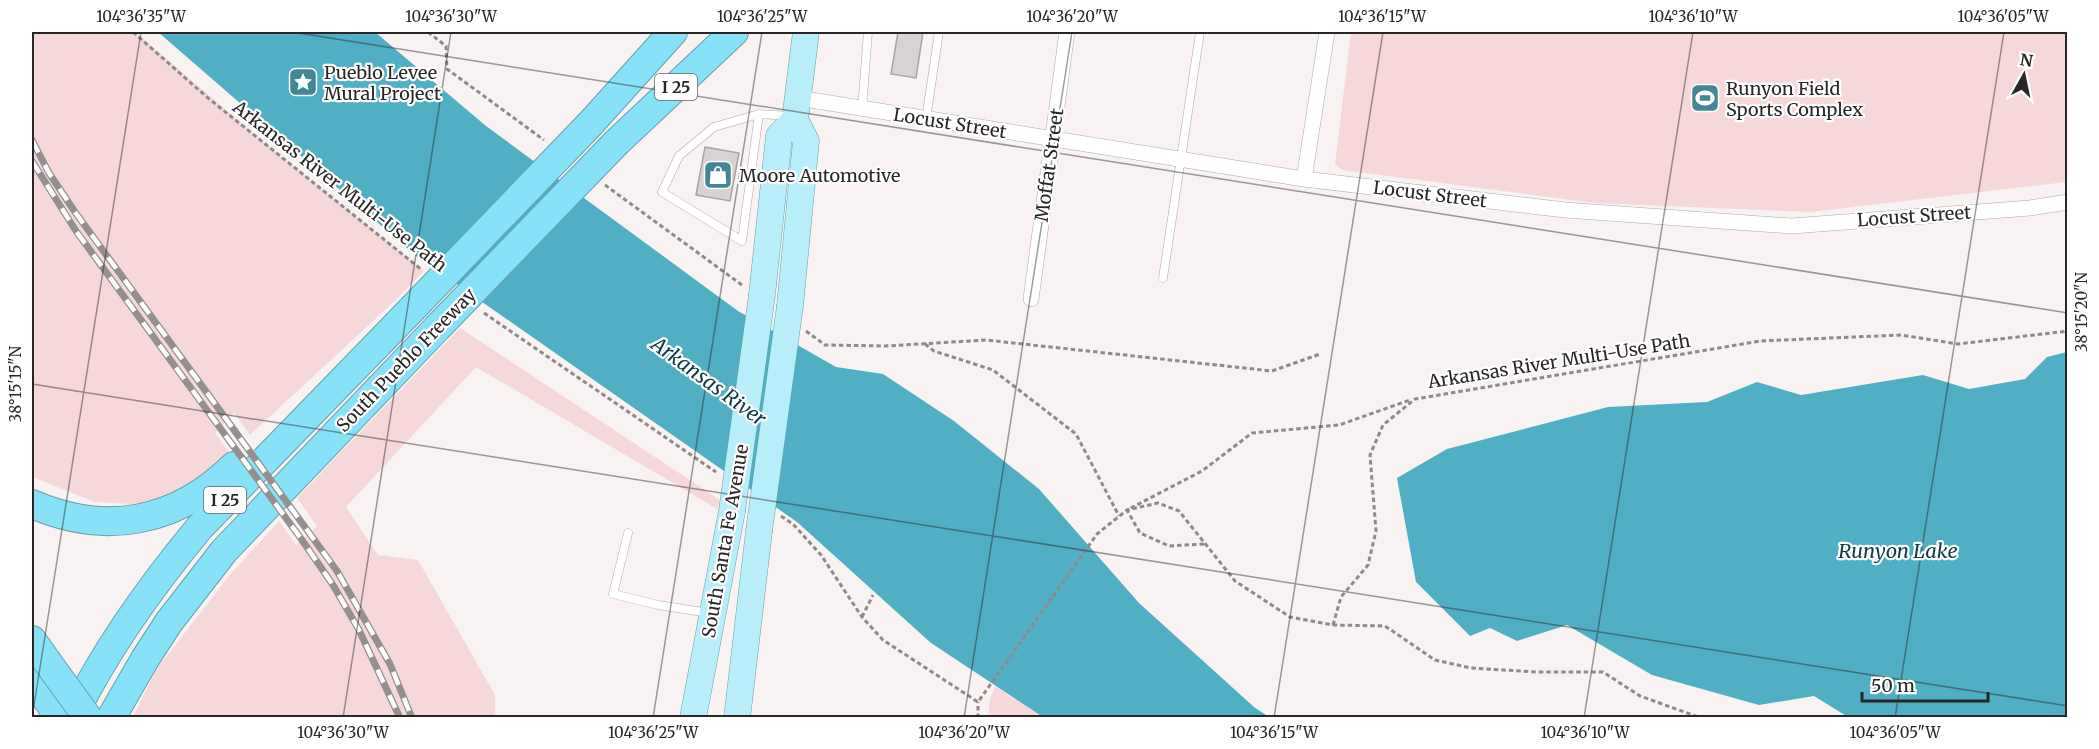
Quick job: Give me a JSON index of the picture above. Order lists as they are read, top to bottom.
{
  "streets": {
    "highway": ["I 25", "South Pueblo Freeway"],
    "main road": ["South Santa Fe Avenue"],
    "street": ["Locust Street", "Moffat Street"],
    "path": ["Arkansas River Multi-Use Path"]
  },
  "crossings": [
    ["Locust Street", "Moffat Street"],
    ["Locust Street", "South Santa Fe Avenue"]
  ],
  "water": ["Arkansas River", "Runyon Lake"],
  "places": {
    "place": ["Pueblo Levee Mural Project"],
    "sports": ["Runyon Field Sports Complex"],
    "shop": ["Moore Automotive"]
  },
  "scale_bar": "50 m",
  "north": "top",
  "coordinates": [
    "104°36'35\"W",
    "104°36'30\"W",
    "104°36'25\"W",
    "104°36'20\"W",
    "104°36'15\"W",
    "104°36'10\"W",
    "104°36'05\"W",
    "38°15'20\"N",
    "38°15'15\"N"
  ]
}
